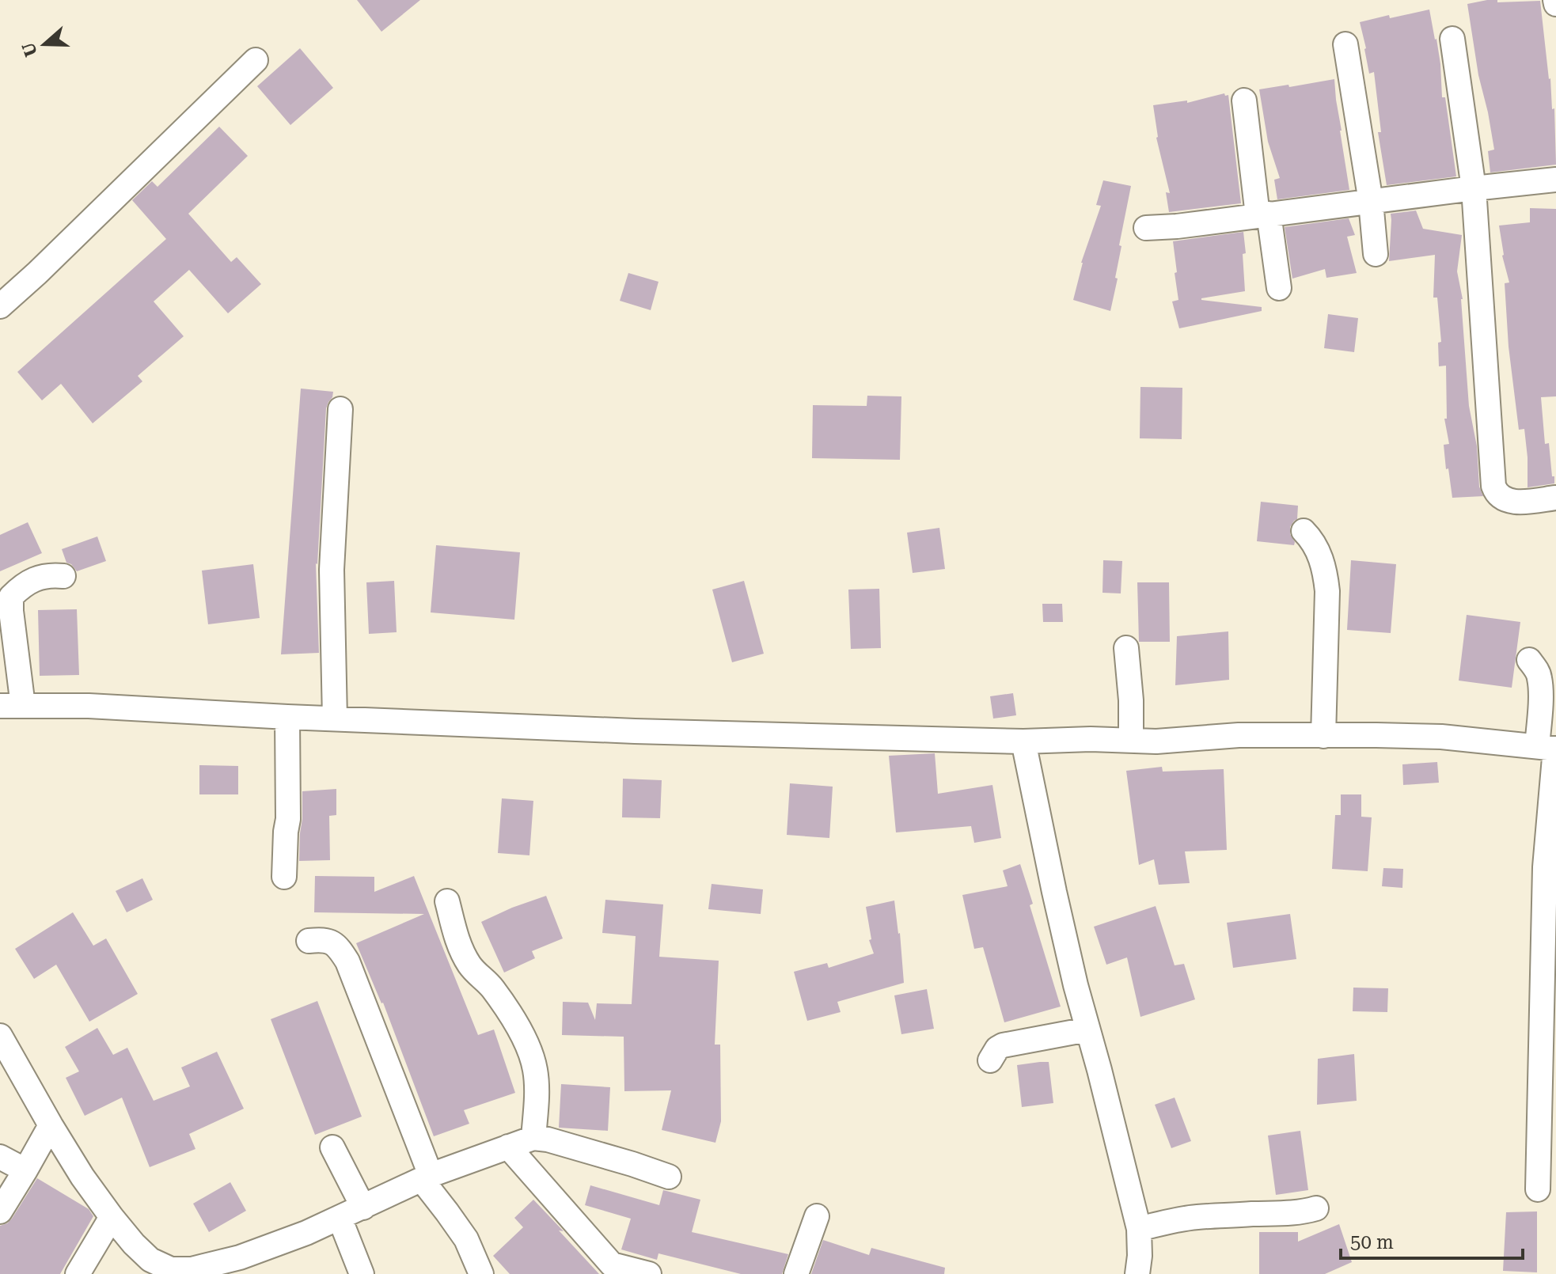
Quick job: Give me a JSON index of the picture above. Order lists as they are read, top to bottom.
{
  "scale_bar": "50 m",
  "north": "left"
}
